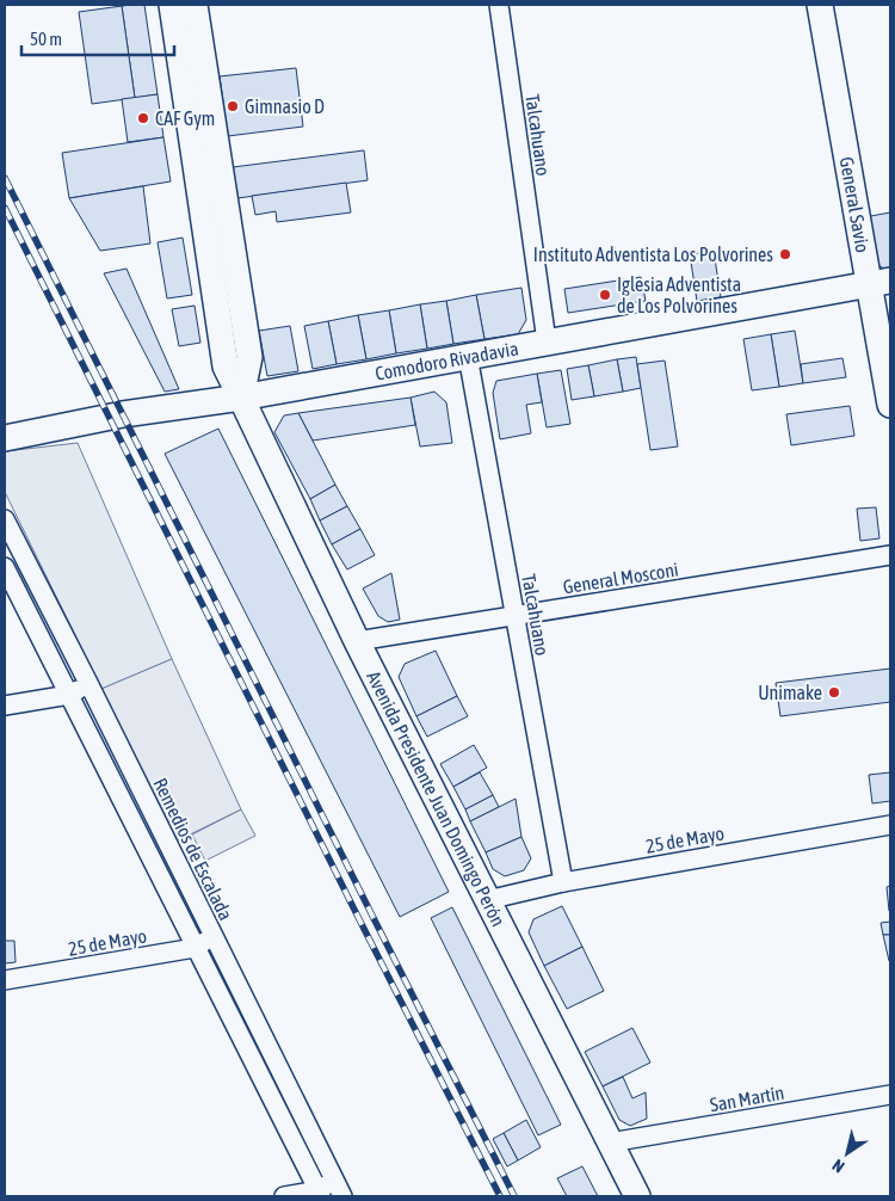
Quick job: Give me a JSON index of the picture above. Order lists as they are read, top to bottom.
{
  "streets": {
    "main road": ["General Savio", "Comodoro Rivadavia", "Avenida Presidente Juan Domingo Perón"],
    "street": [
      "Talcahuano",
      "General Mosconi",
      "25 de Mayo",
      "Remedios de Escalada",
      "San Martín"
    ]
  },
  "crossings": [
    ["Talcahuano", "Comodoro Rivadavia"],
    ["Talcahuano", "General Mosconi"],
    ["Talcahuano", "25 de Mayo"],
    ["General Savio", "Comodoro Rivadavia"],
    ["Comodoro Rivadavia", "Avenida Presidente Juan Domingo Perón"],
    ["General Mosconi", "Avenida Presidente Juan Domingo Perón"],
    ["Avenida Presidente Juan Domingo Perón", "25 de Mayo"],
    ["Avenida Presidente Juan Domingo Perón", "San Martín"],
    ["25 de Mayo", "Remedios de Escalada"]
  ],
  "places": [
    "Gimnasio D",
    "CAF Gym",
    "Instituto Adventista Los Polvorines",
    "Iglesia Adventista de Los Polvorines",
    "Unimake"
  ],
  "scale_bar": "50 m",
  "north": "bottom left"
}
